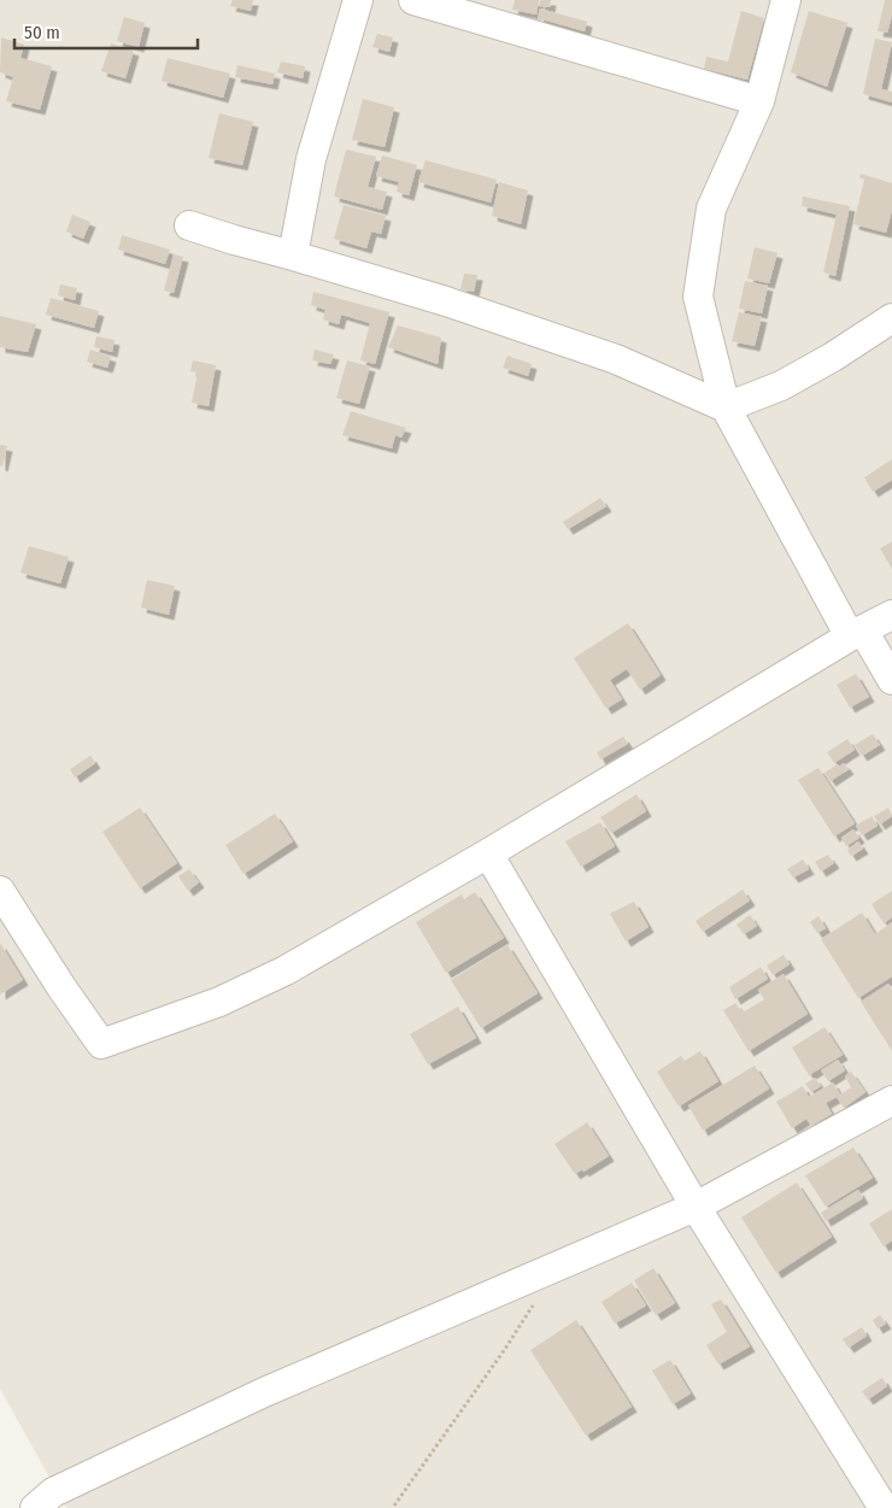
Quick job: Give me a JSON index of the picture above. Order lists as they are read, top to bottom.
{
  "scale_bar": "50 m"
}
